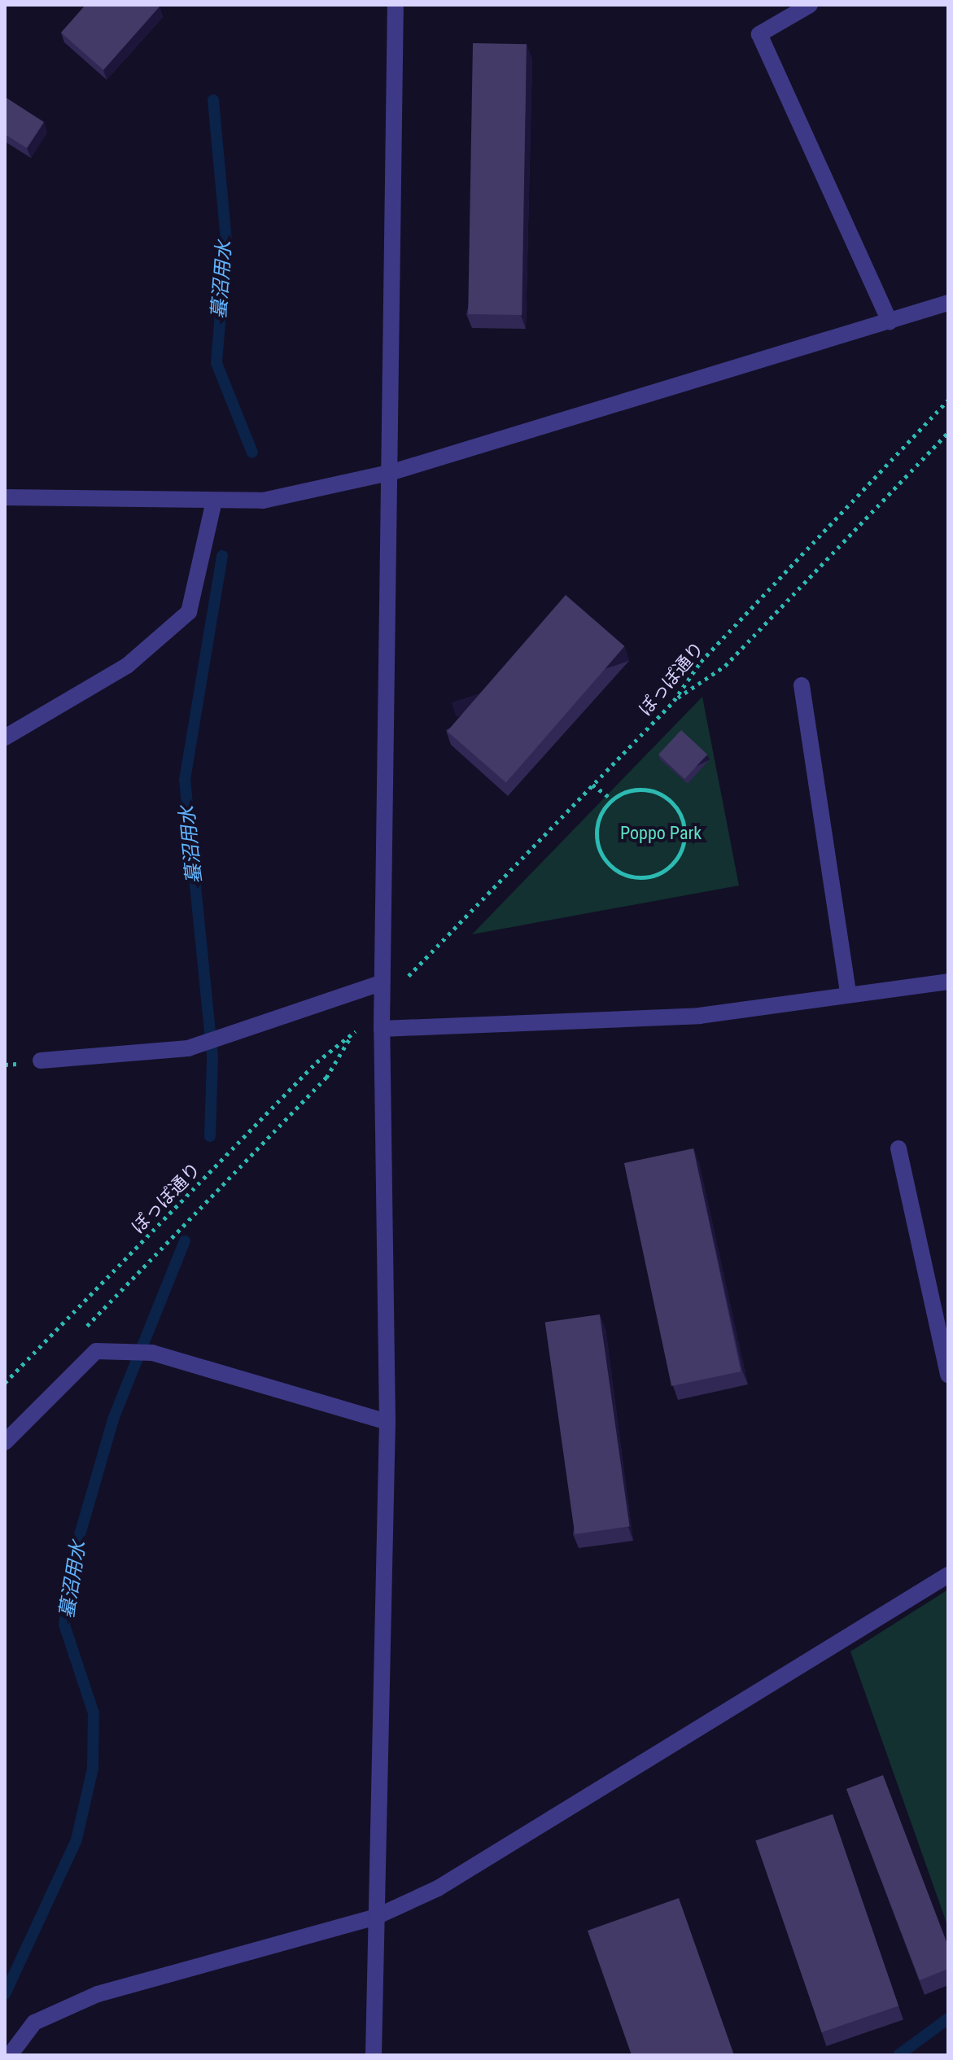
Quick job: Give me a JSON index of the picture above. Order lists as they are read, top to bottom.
{
  "streets": {
    "path": ["ぽっぽ通り"]
  },
  "water": ["蟇沼用水"],
  "parks": ["Poppo Park"]
}
